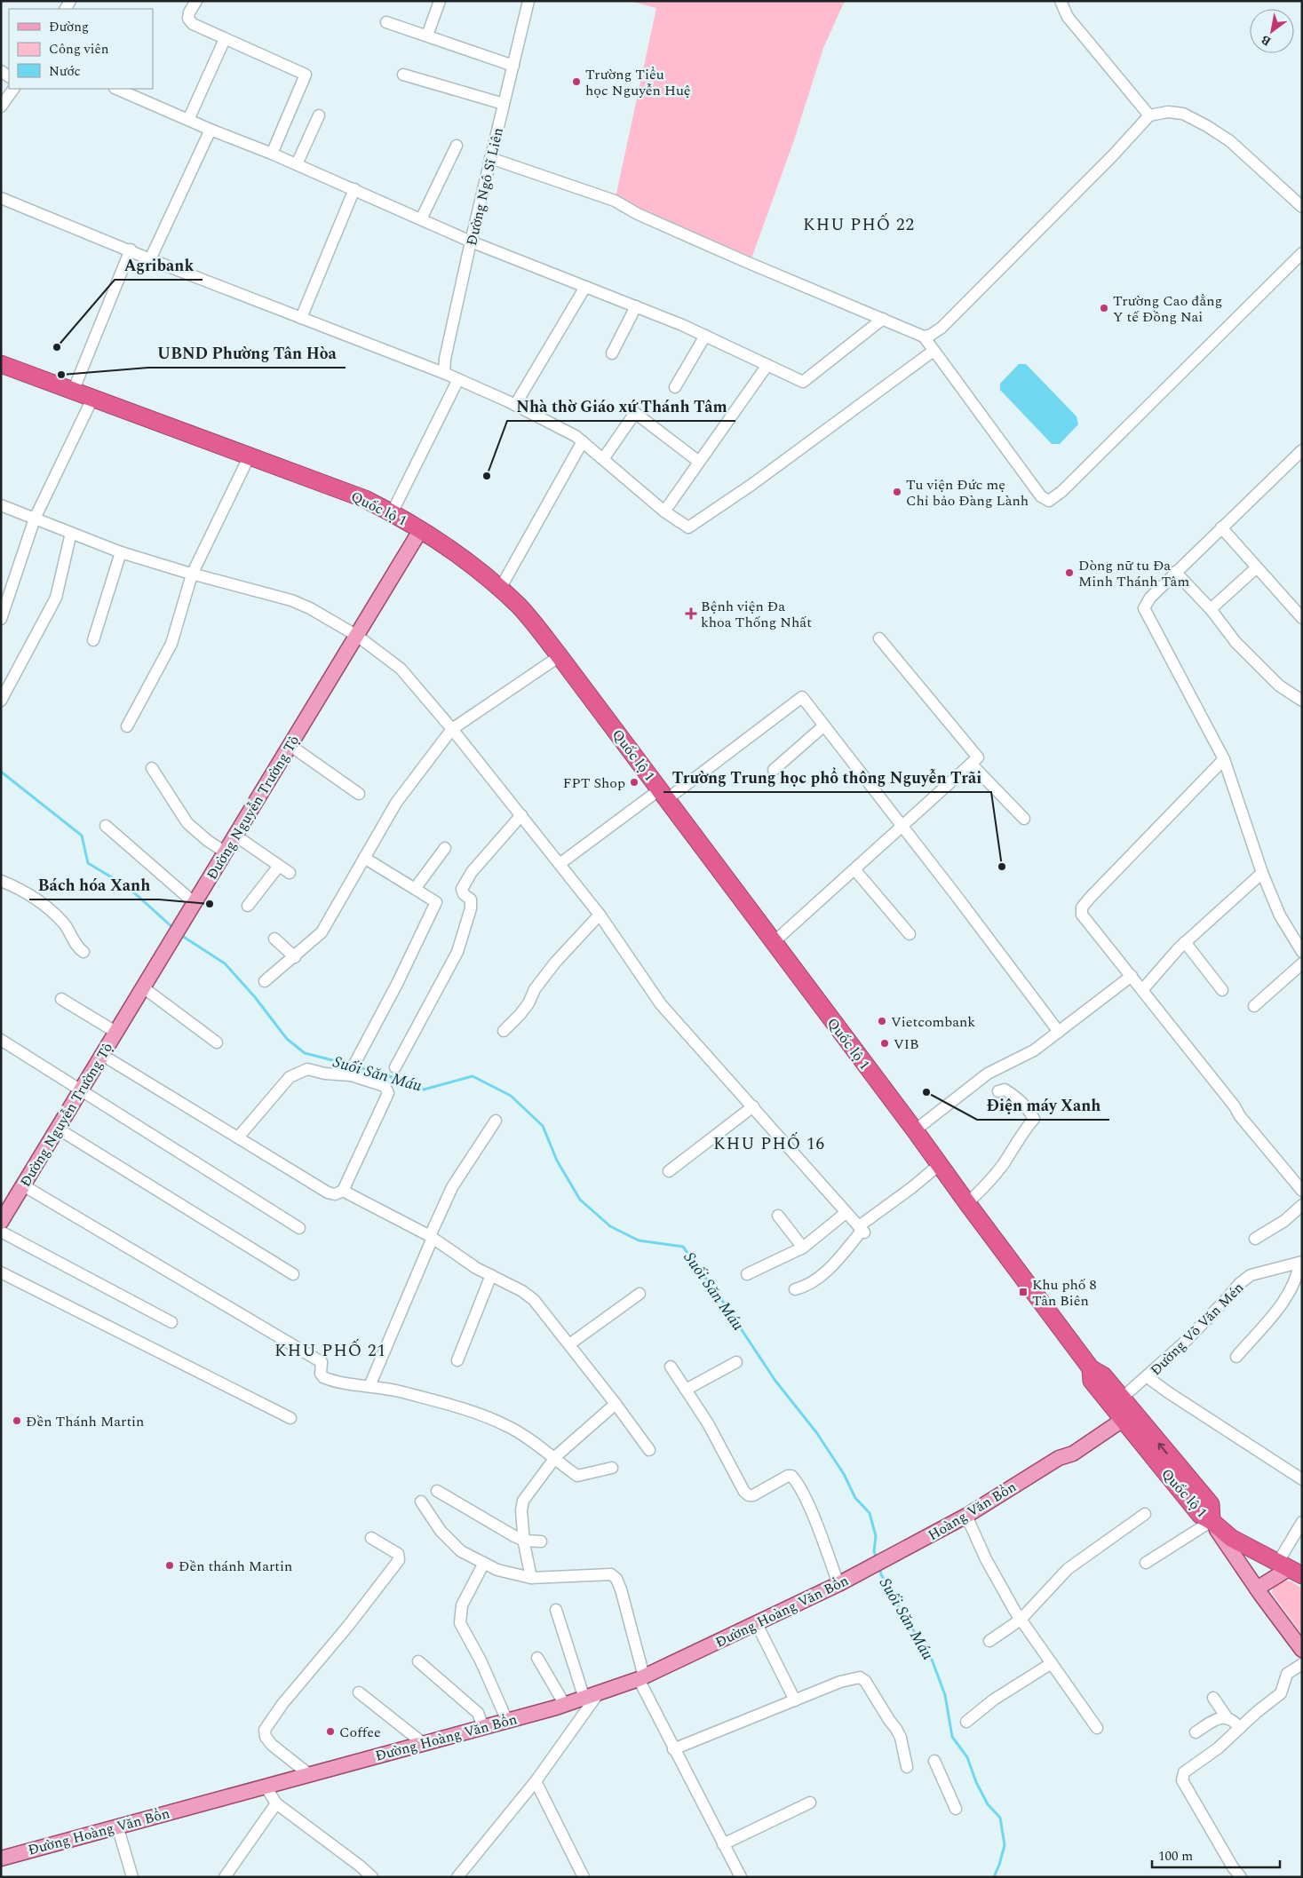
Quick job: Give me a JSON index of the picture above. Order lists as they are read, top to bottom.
{
  "streets": {
    "highway": ["Quốc lộ 1"],
    "main road": ["Đường Nguyễn Trường Tộ", "Hoàng Văn Bổn", "Đường Hoàng Văn Bổn"],
    "street": ["Đường Ngô Sĩ Liên", "Đường Võ Văn Mén"]
  },
  "crossings": [
    ["Quốc lộ 1", "Đường Nguyễn Trường Tộ"],
    ["Quốc lộ 1", "Đường Võ Văn Mén"],
    ["Quốc lộ 1", "Hoàng Văn Bổn"],
    ["Đường Võ Văn Mén", "Hoàng Văn Bổn"],
    ["Hoàng Văn Bổn", "Đường Hoàng Văn Bổn"]
  ],
  "districts": ["KHU PHỐ 22", "KHU PHỐ 16", "KHU PHỐ 21"],
  "water": ["Suối Săn Máu"],
  "places": {
    "other": [
      "Trường Tiểu học Nguyễn Huệ",
      "Trường Cao đẳng Y tế Đồng Nai",
      "Agribank",
      "UBND Phường Tân Hòa",
      "Nhà thờ Giáo xứ Thánh Tâm",
      "Tu viện Đức mẹ Chỉ bảo Đàng Lành",
      "Dòng nữ tu Đa Minh Thánh Tâm",
      "FPT Shop",
      "Trường Trung học phổ thông Nguyễn Trãi",
      "Bách hóa Xanh",
      "Vietcombank",
      "VIB",
      "Điện máy Xanh",
      "Đền Thánh Martin",
      "Đền thánh Martin",
      "Coffee"
    ],
    "health": ["Bệnh viện Đa khoa Thống Nhất"],
    "transit": ["Khu phố 8 Tân Biên"]
  },
  "legend": ["Đường", "Công viên", "Nước"],
  "scale_bar": "100 m",
  "north": "bottom left"
}
